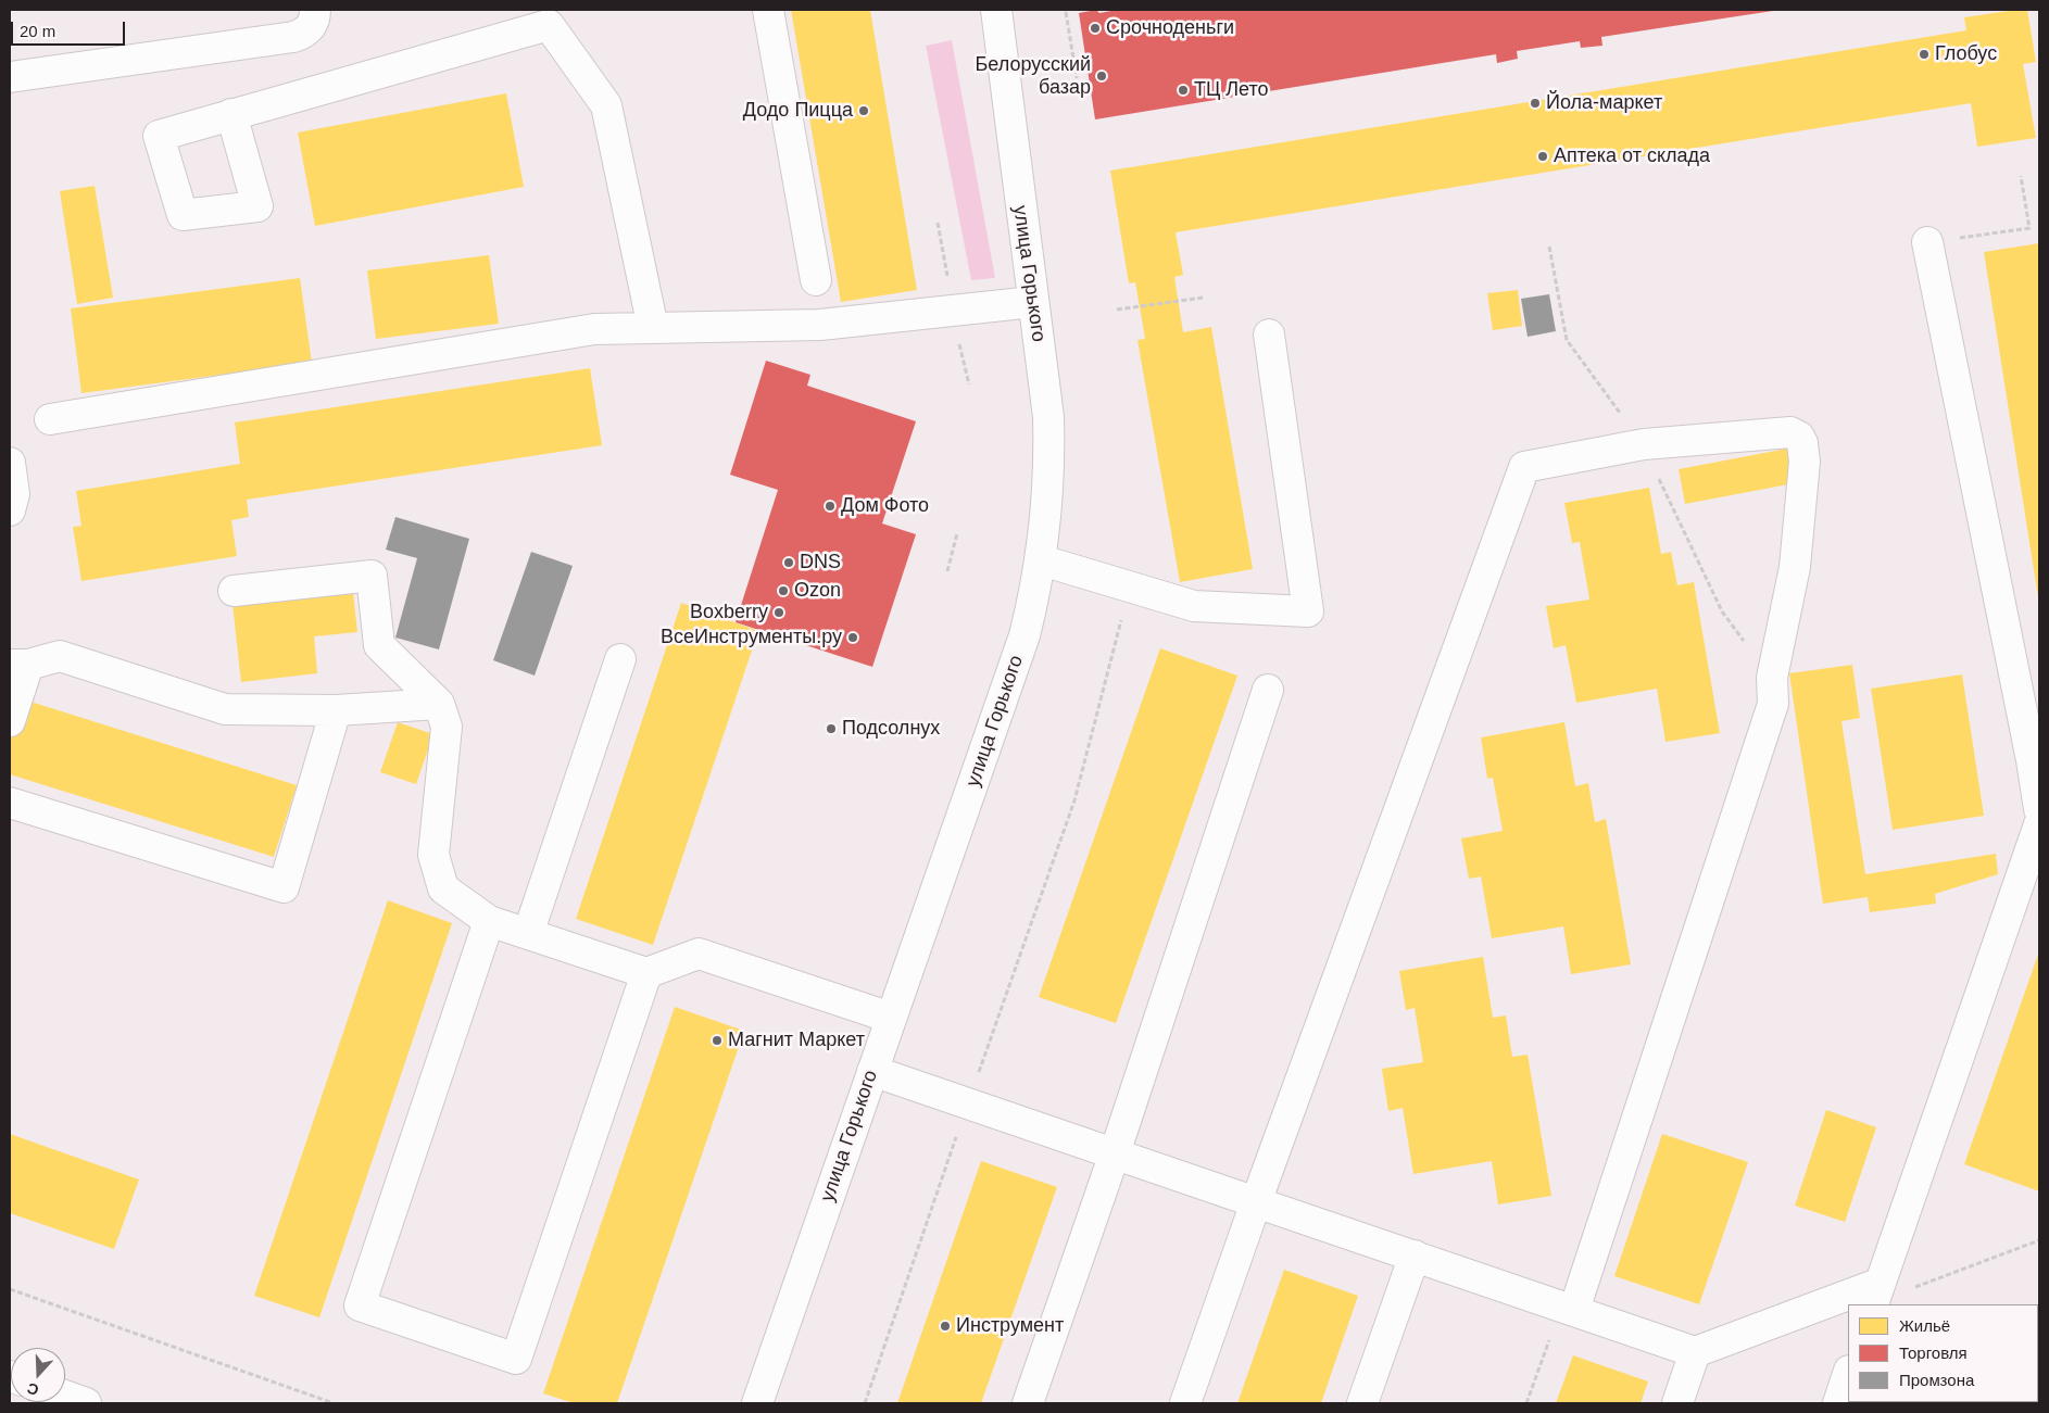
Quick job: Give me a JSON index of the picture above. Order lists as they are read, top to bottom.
{
  "streets": {
    "street": ["улица Горького"]
  },
  "places": [
    "Срочноденьги",
    "Глобус",
    "Белорусский базар",
    "ТЦ Лето",
    "Йола-маркет",
    "Додо Пицца",
    "Аптека от склада",
    "Дом Фото",
    "DNS",
    "Ozon",
    "Boxberry",
    "ВсеИнструменты.ру",
    "Подсолнух",
    "Магнит Маркет",
    "Инструмент"
  ],
  "legend": ["Жильё", "Торговля", "Промзона"],
  "scale_bar": "20 m",
  "north": "bottom"
}
